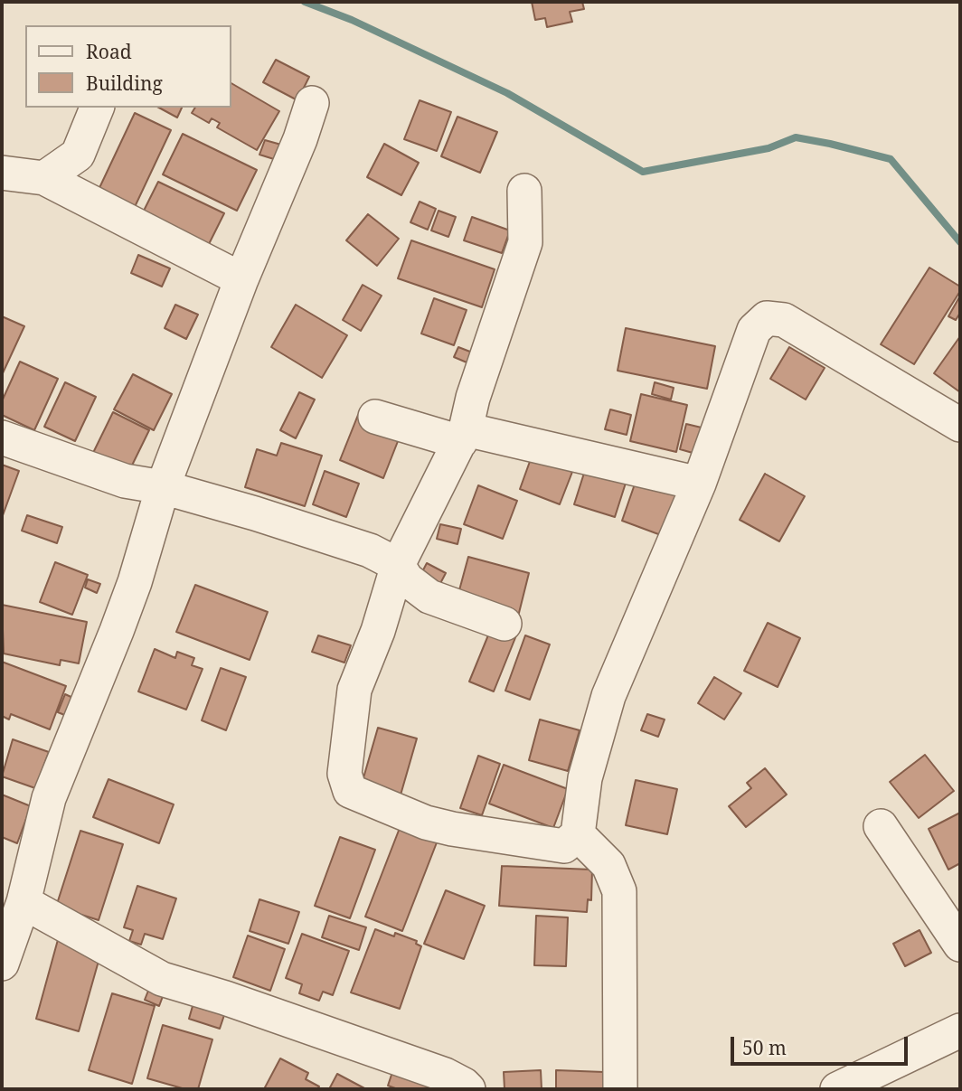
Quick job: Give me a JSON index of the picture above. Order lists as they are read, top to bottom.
{
  "legend": ["Road", "Building"],
  "scale_bar": "50 m"
}
